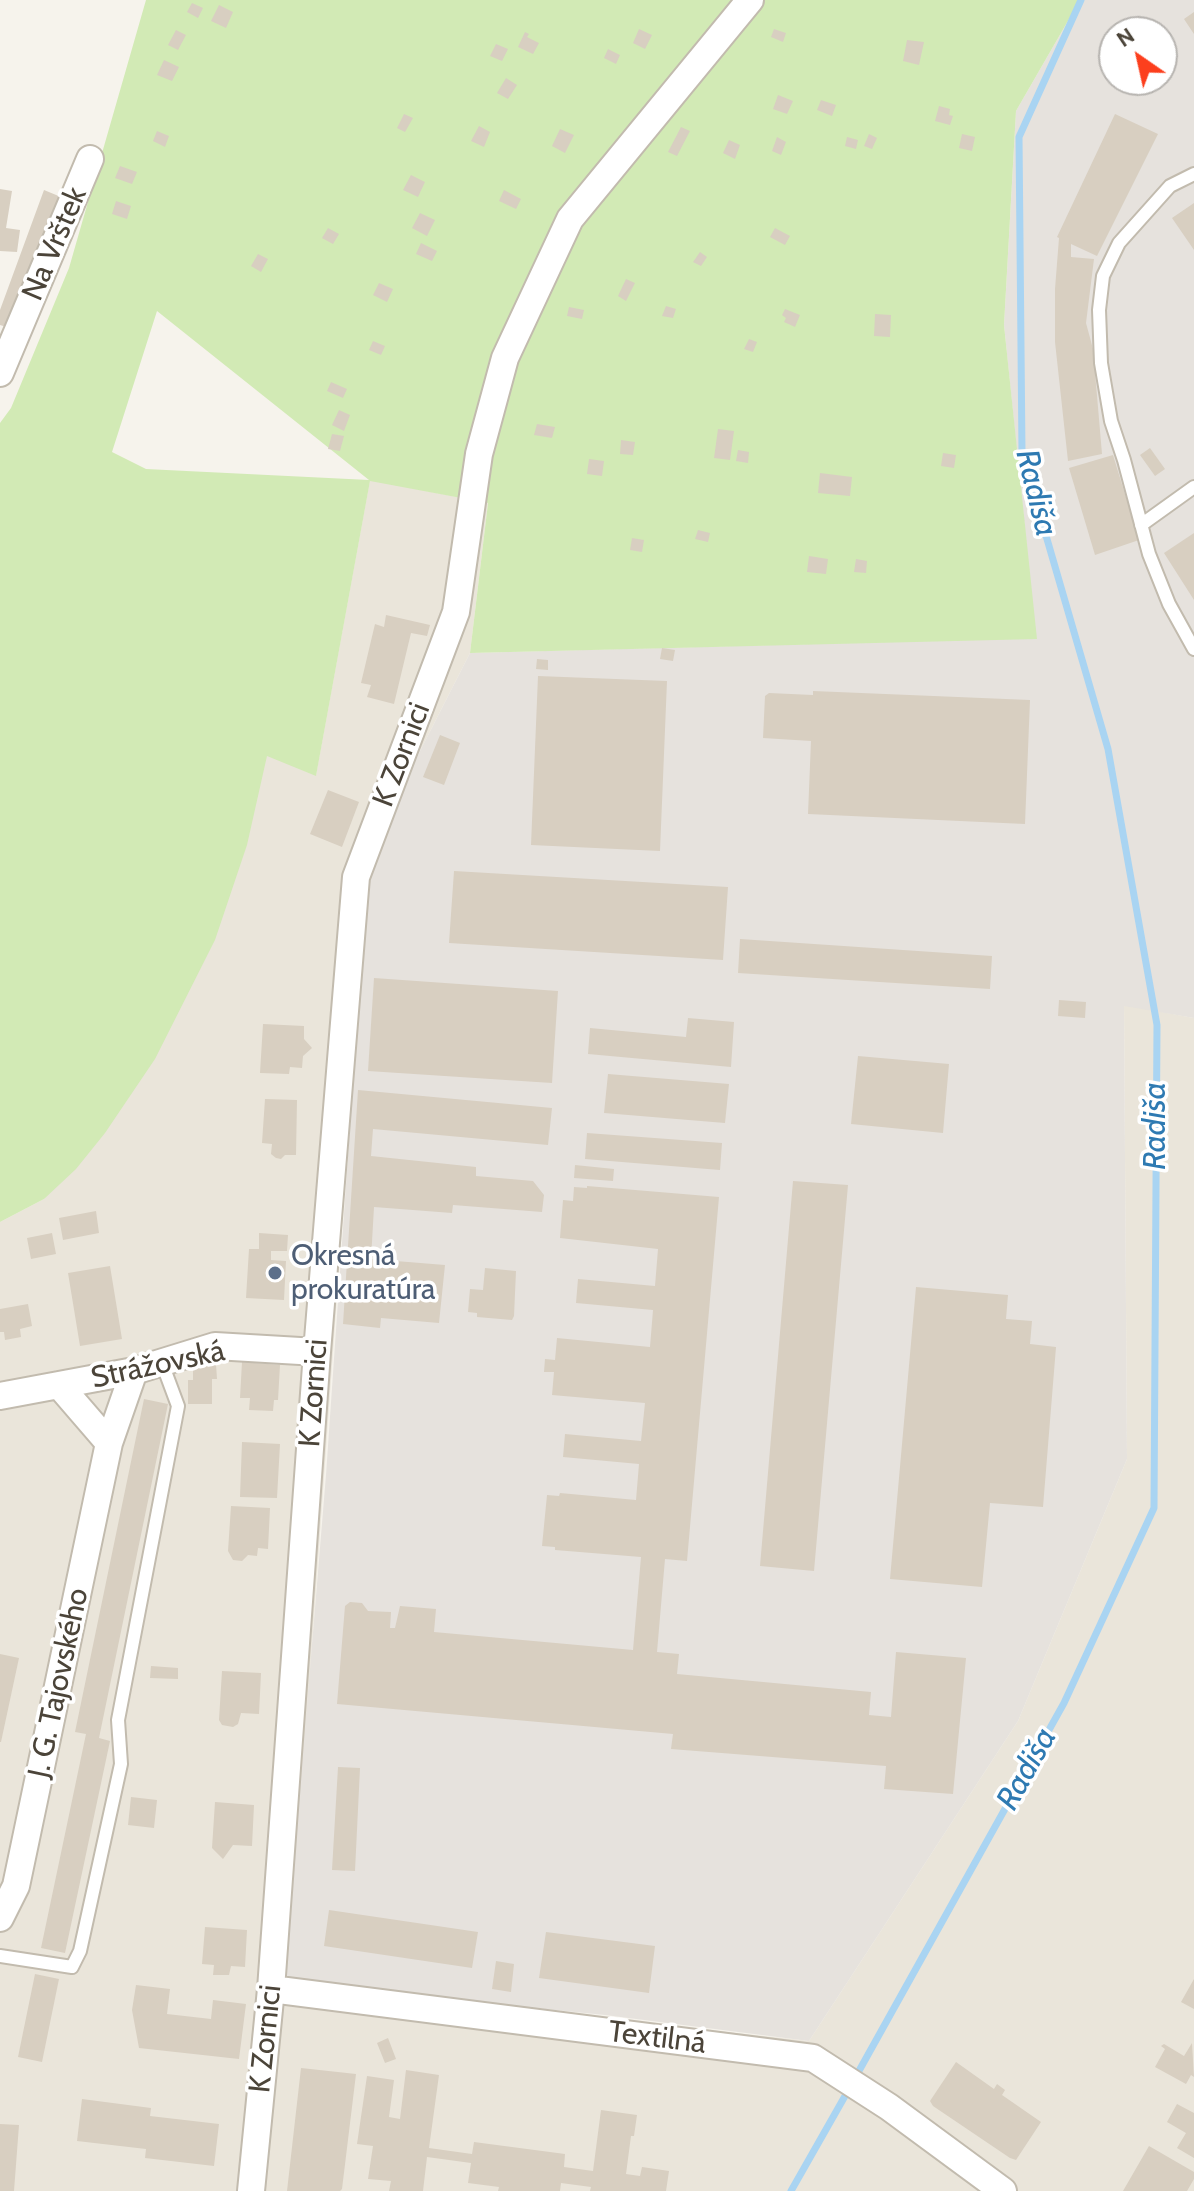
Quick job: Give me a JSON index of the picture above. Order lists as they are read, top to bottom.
{
  "streets": {
    "street": [
      "Na Vrštek",
      "K Zornici",
      "Strážovská",
      "J. G. Tajovského",
      "Textilná"
    ]
  },
  "crossings": [
    ["K Zornici", "Strážovská"],
    ["K Zornici", "Textilná"],
    ["Strážovská", "J. G. Tajovského"]
  ],
  "water": ["Radiša"],
  "places": ["Okresná prokuratúra"],
  "north": "top left"
}
